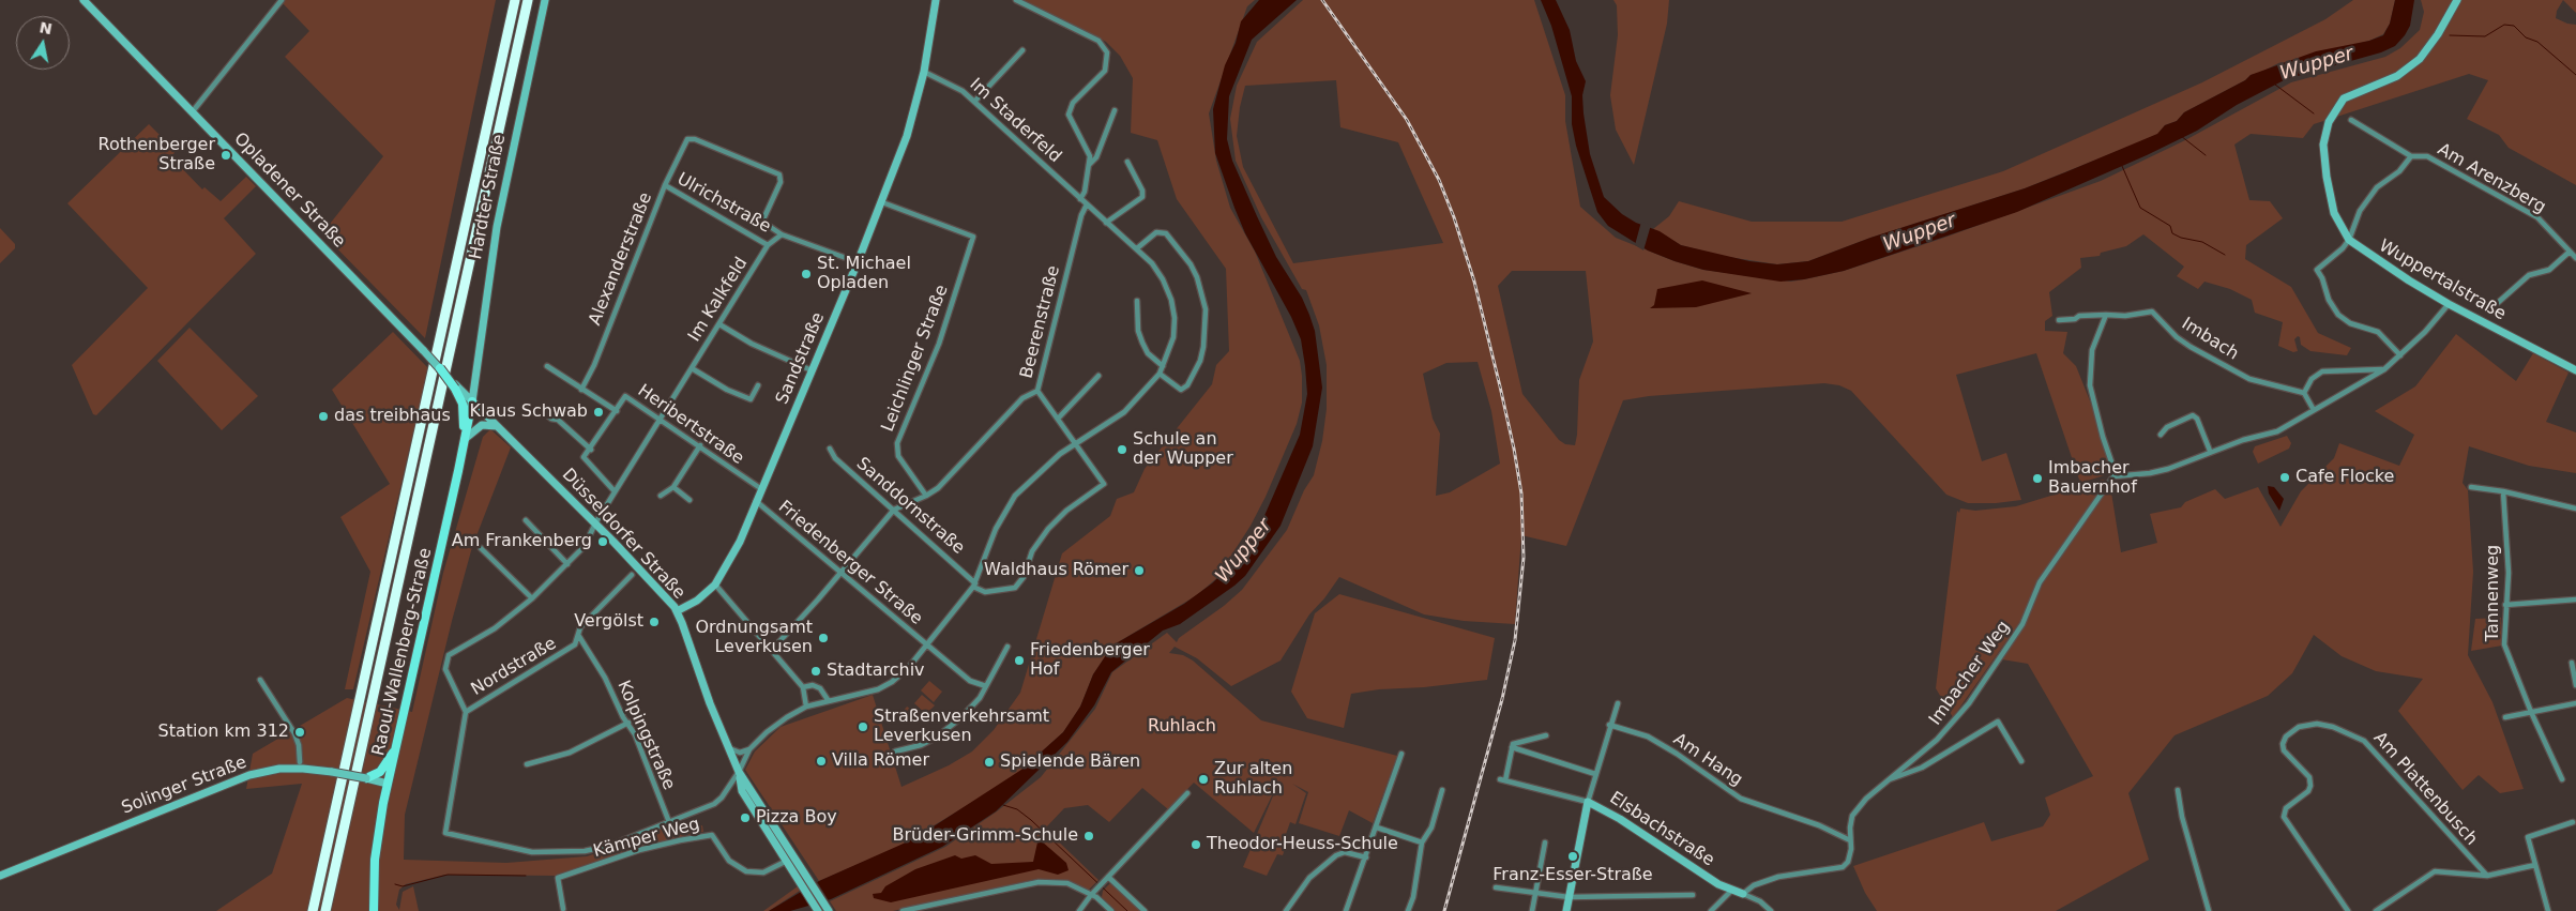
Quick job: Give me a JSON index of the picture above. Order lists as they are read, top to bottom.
{
  "streets": {
    "main road": [
      "Opladener Straße",
      "Hardter Straße",
      "Wuppertalstraße",
      "Sandstraße",
      "Düsseldorfer Straße",
      "Raoul-Wallenberg-Straße",
      "Solinger Straße",
      "Elsbachstraße"
    ],
    "street": [
      "Im Staderfeld",
      "Am Arenzberg",
      "Ulrichstraße",
      "Alexanderstraße",
      "Im Kalkfeld",
      "Beerenstraße",
      "Imbach",
      "Leichlinger Straße",
      "Heribertstraße",
      "Sanddornstraße",
      "Friedenberger Straße",
      "Tannenweg",
      "Nordstraße",
      "Imbacher Weg",
      "Kolpingstraße",
      "Am Hang",
      "Am Plattenbusch",
      "Kämper Weg"
    ]
  },
  "crossings": [
    ["Im Staderfeld", "Beerenstraße"],
    ["Im Staderfeld", "Sandstraße"],
    ["Im Staderfeld", "Sanddornstraße"],
    ["Im Staderfeld", "Friedenberger Straße"],
    ["Am Arenzberg", "Wuppertalstraße"],
    ["Hardter Straße", "Düsseldorfer Straße"],
    ["Hardter Straße", "Raoul-Wallenberg-Straße"],
    ["Ulrichstraße", "Alexanderstraße"],
    ["Ulrichstraße", "Im Kalkfeld"],
    ["Ulrichstraße", "Sandstraße"],
    ["Im Kalkfeld", "Heribertstraße"],
    ["Im Kalkfeld", "Düsseldorfer Straße"],
    ["Im Kalkfeld", "Nordstraße"],
    ["Beerenstraße", "Leichlinger Straße"],
    ["Sandstraße", "Leichlinger Straße"],
    ["Sandstraße", "Heribertstraße"],
    ["Sandstraße", "Düsseldorfer Straße"],
    ["Sandstraße", "Friedenberger Straße"],
    ["Düsseldorfer Straße", "Raoul-Wallenberg-Straße"],
    ["Düsseldorfer Straße", "Kämper Weg"],
    ["Raoul-Wallenberg-Straße", "Solinger Straße"],
    ["Nordstraße", "Kolpingstraße"],
    ["Imbacher Weg", "Am Hang"],
    ["Imbacher Weg", "Elsbachstraße"]
  ],
  "water": ["Wupper"],
  "parks": ["Ruhlach"],
  "places": [
    "Rothenberger Straße",
    "St. Michael Opladen",
    "Klaus Schwab",
    "das treibhaus",
    "Schule an der Wupper",
    "Cafe Flocke",
    "Imbacher Bauernhof",
    "Am Frankenberg",
    "Waldhaus Römer",
    "Vergölst",
    "Ordnungsamt Leverkusen",
    "Friedenberger Hof",
    "Stadtarchiv",
    "Straßenverkehrsamt Leverkusen",
    "Station km 312",
    "Villa Römer",
    "Spielende Bären",
    "Zur alten Ruhlach",
    "Pizza Boy",
    "Brüder-Grimm-Schule",
    "Theodor-Heuss-Schule",
    "Franz-Esser-Straße"
  ],
  "north": "top"
}
